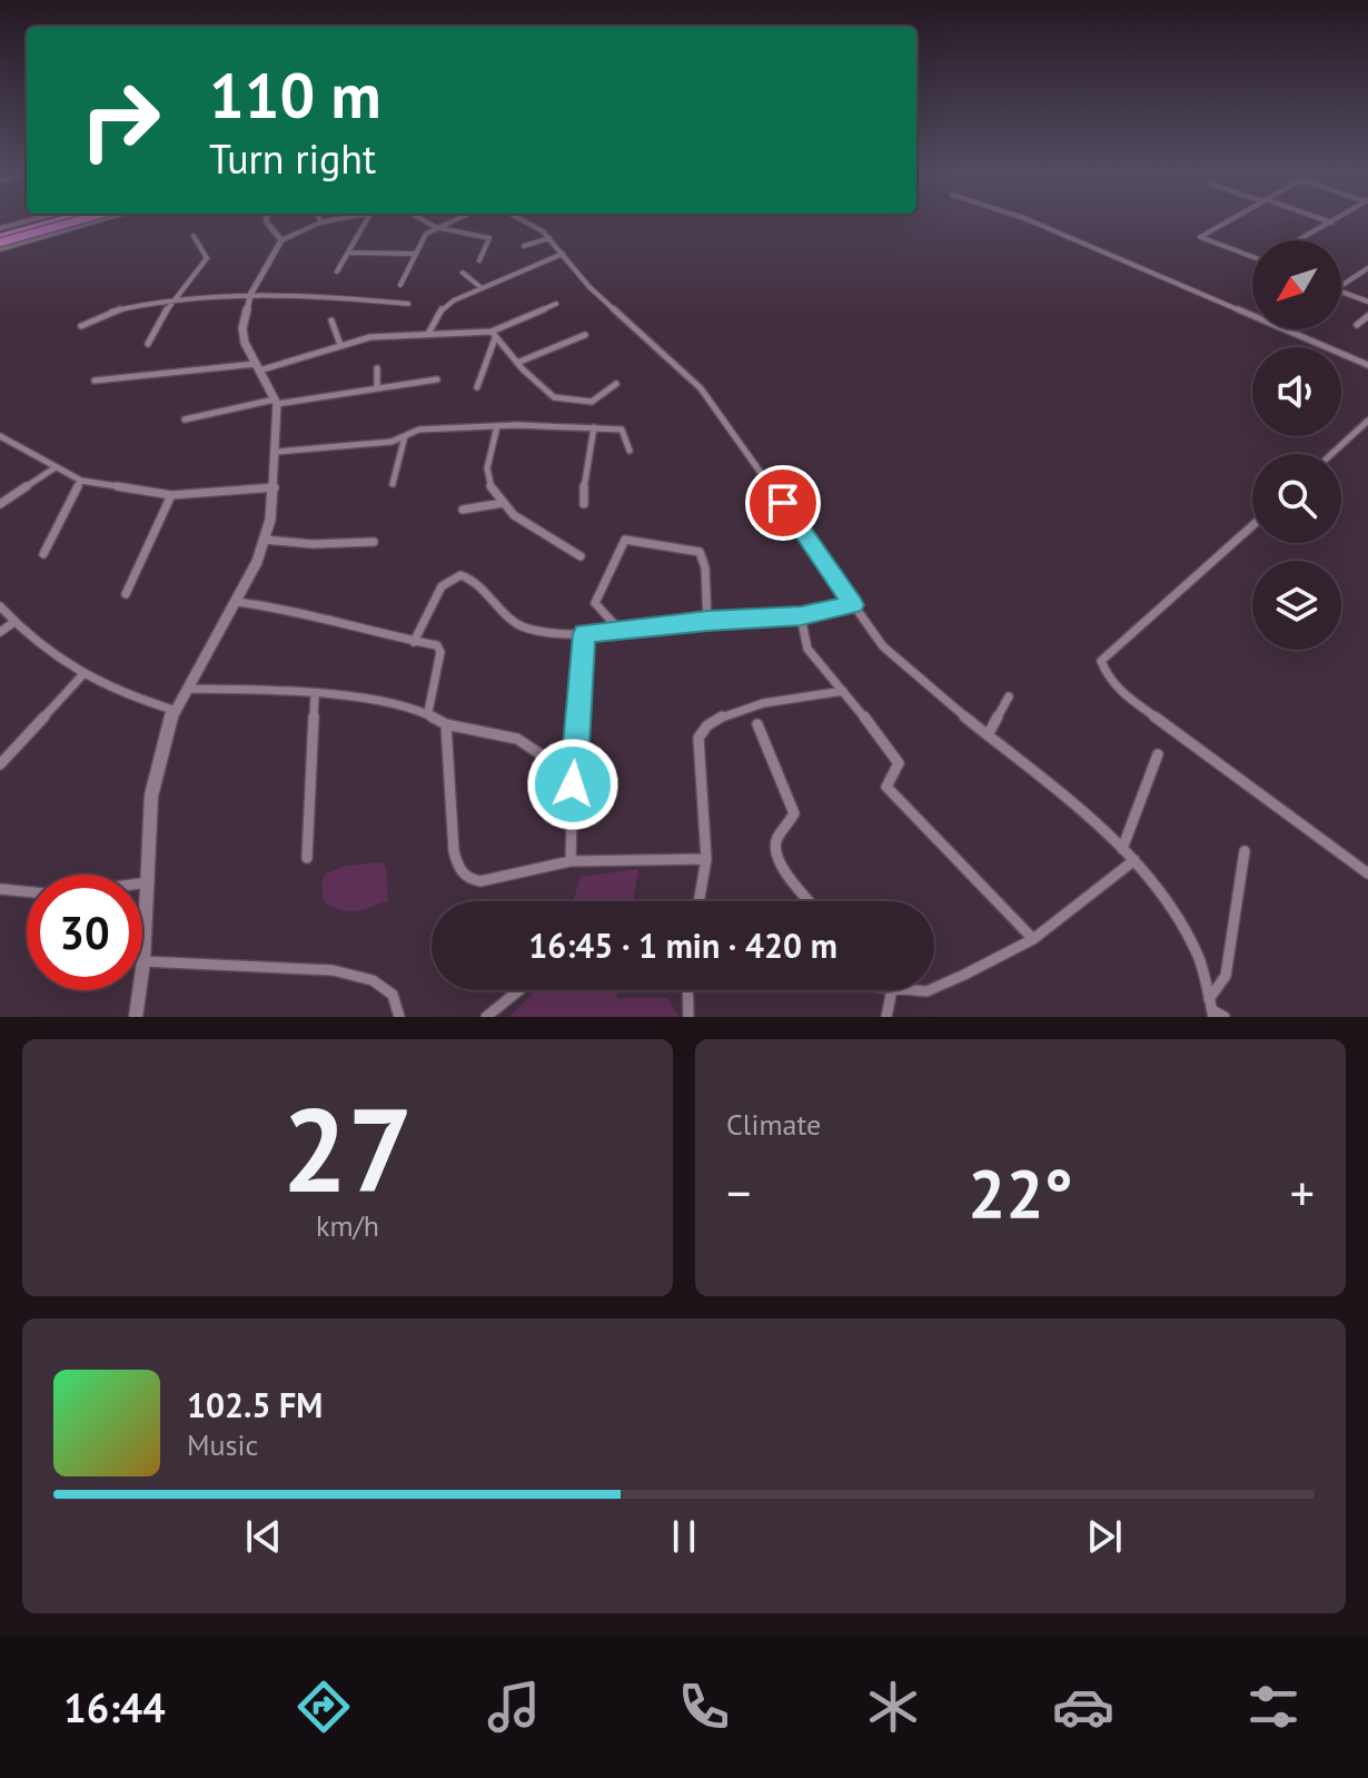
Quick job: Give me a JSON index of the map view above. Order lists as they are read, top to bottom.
{
  "north": "bottom left",
  "page": {
    "turn": ["110 m", "Turn right"],
    "limit": "30",
    "trip": "16:45 · 1 min · 420 m",
    "tile": [
      ["27", "km/h"],
      "Climate"
    ],
    "heat": ["−", "22°", "+"],
    "song": ["102.5 FM", "Music"],
    "tabs": "16:44"
  }
}
